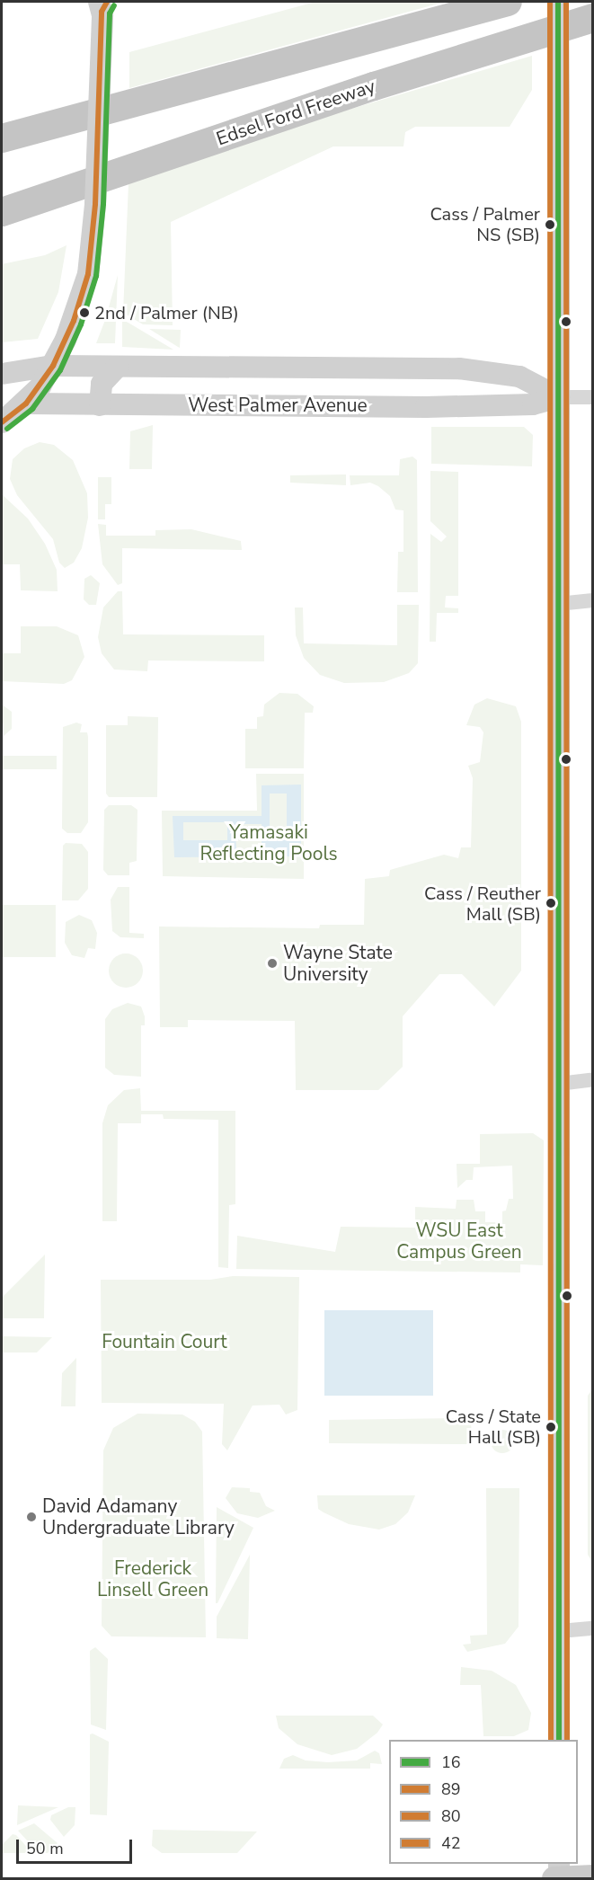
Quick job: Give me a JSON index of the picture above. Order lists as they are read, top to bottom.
{
  "streets": {
    "highway": ["Edsel Ford Freeway"],
    "street": ["West Palmer Avenue"]
  },
  "parks": [
    "Yamasaki Reflecting Pools",
    "WSU East Campus Green",
    "Fountain Court",
    "Frederick Linsell Green"
  ],
  "places": [
    "Cass / Palmer NS (SB)",
    "2nd / Palmer (NB)",
    "Cass / Reuther Mall (SB)",
    "Wayne State University",
    "Cass / State Hall (SB)",
    "David Adamany Undergraduate Library"
  ],
  "lines": [
    "transit line 16",
    "transit line 89",
    "transit line 80",
    "transit line 42"
  ],
  "legend": [
    "16",
    "89",
    "80",
    "42"
  ],
  "scale_bar": "50 m"
}
